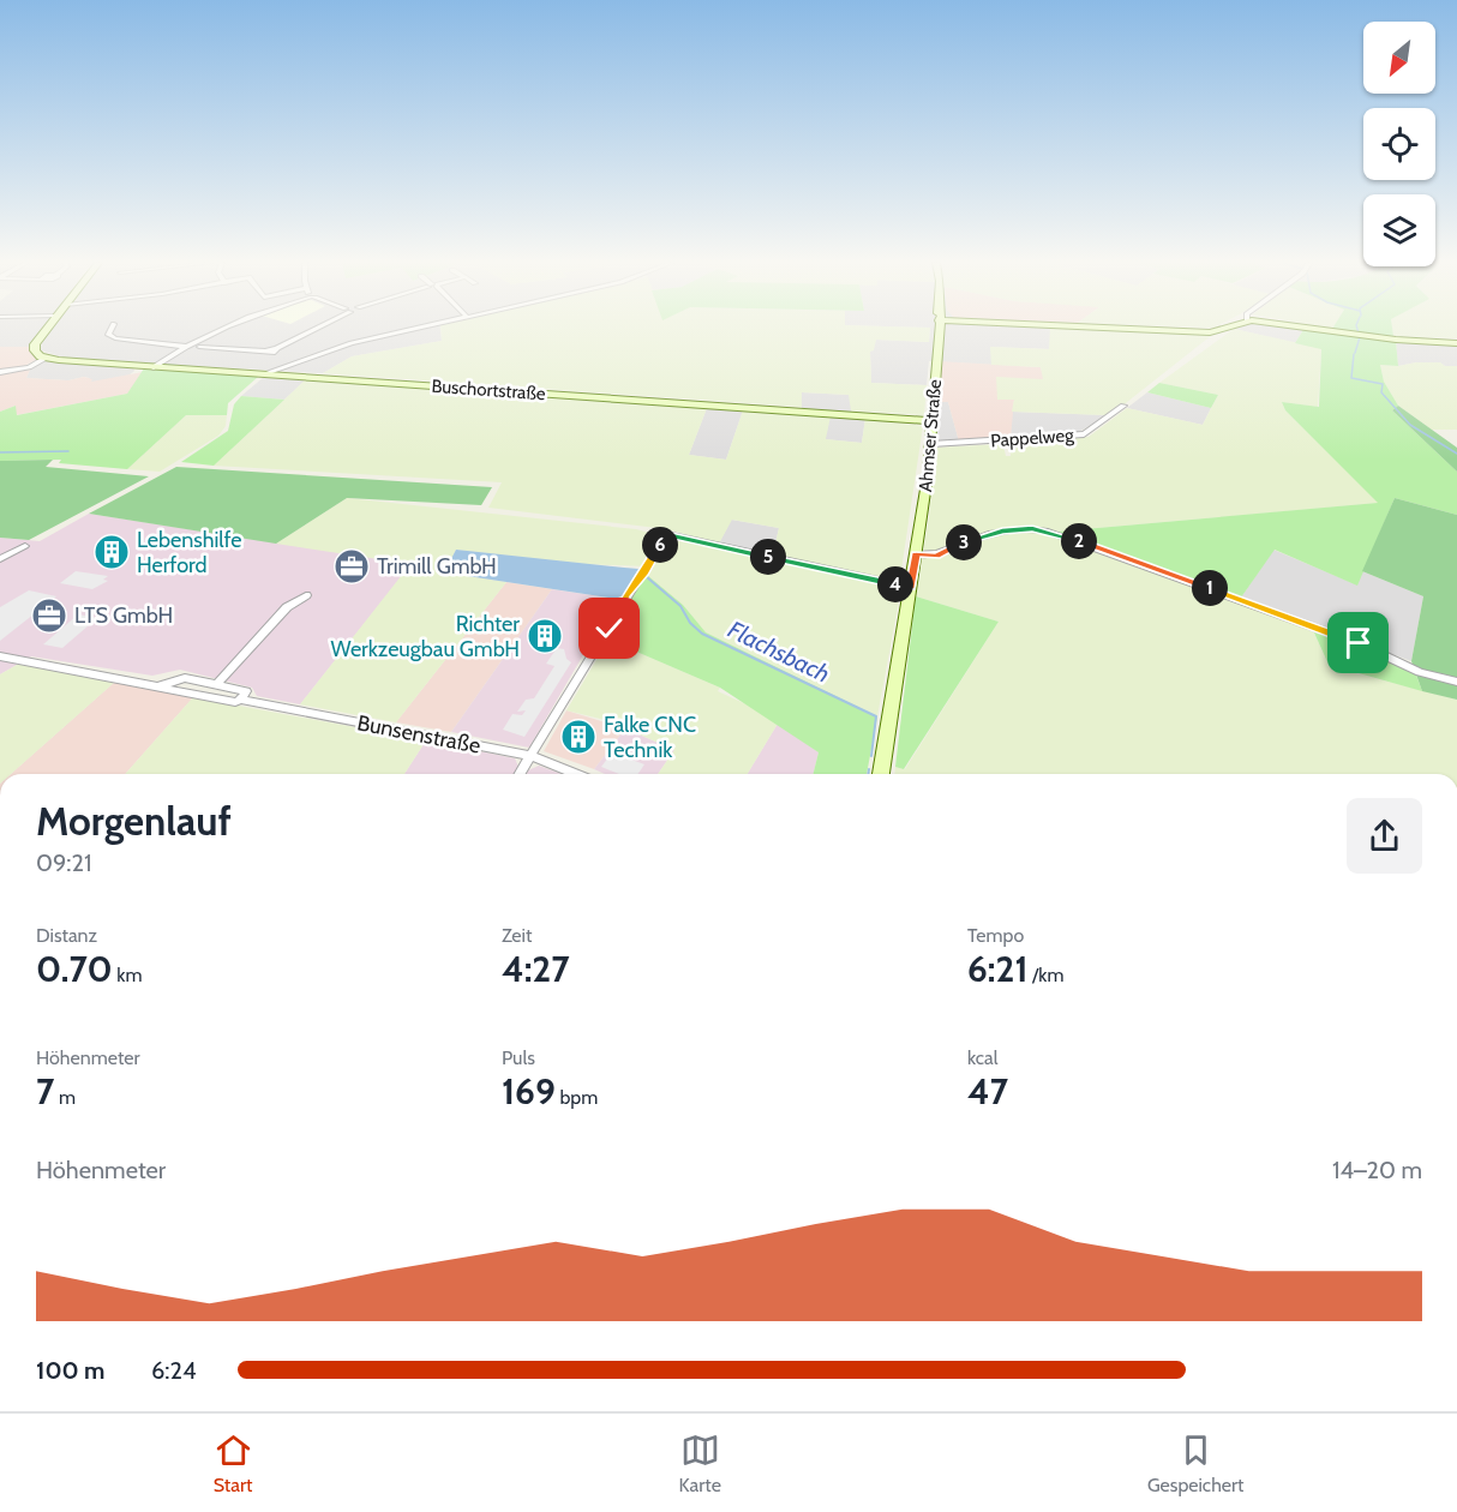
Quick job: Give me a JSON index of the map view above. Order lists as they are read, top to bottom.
{
  "streets": {
    "main road": ["Buschortstraße", "Ahmser Straße"],
    "street": ["Pappelweg", "Bunsenstraße"]
  },
  "crossings": [
    ["Buschortstraße", "Ahmser Straße"],
    ["Ahmser Straße", "Pappelweg"]
  ],
  "water": ["Flachsbach"],
  "places": {
    "building": ["Lebenshilfe Herford", "Richter Werkzeugbau GmbH", "Falke CNC Technik"],
    "office": ["Trimill GmbH", "LTS GmbH"]
  },
  "north": "bottom left",
  "page": {
    "pins": [
      "2",
      "3",
      "6",
      "5",
      "4",
      "1"
    ],
    "heading": ["Morgenlauf", "09:21"],
    "stats": [
      ["Distanz", "0.70 km"],
      ["Zeit", "4:27"],
      ["Tempo", "6:21 /km"],
      ["Höhenmeter", "7 m"],
      ["Puls", "169 bpm"],
      ["kcal", "47"]
    ],
    "chart": ["Höhenmeter", "14–20 m"],
    "list": [
      {
        "name": "100 m",
        "note": "6:24"
      }
    ],
    "tabs": ["Start", "Karte", "Gespeichert"]
  }
}
